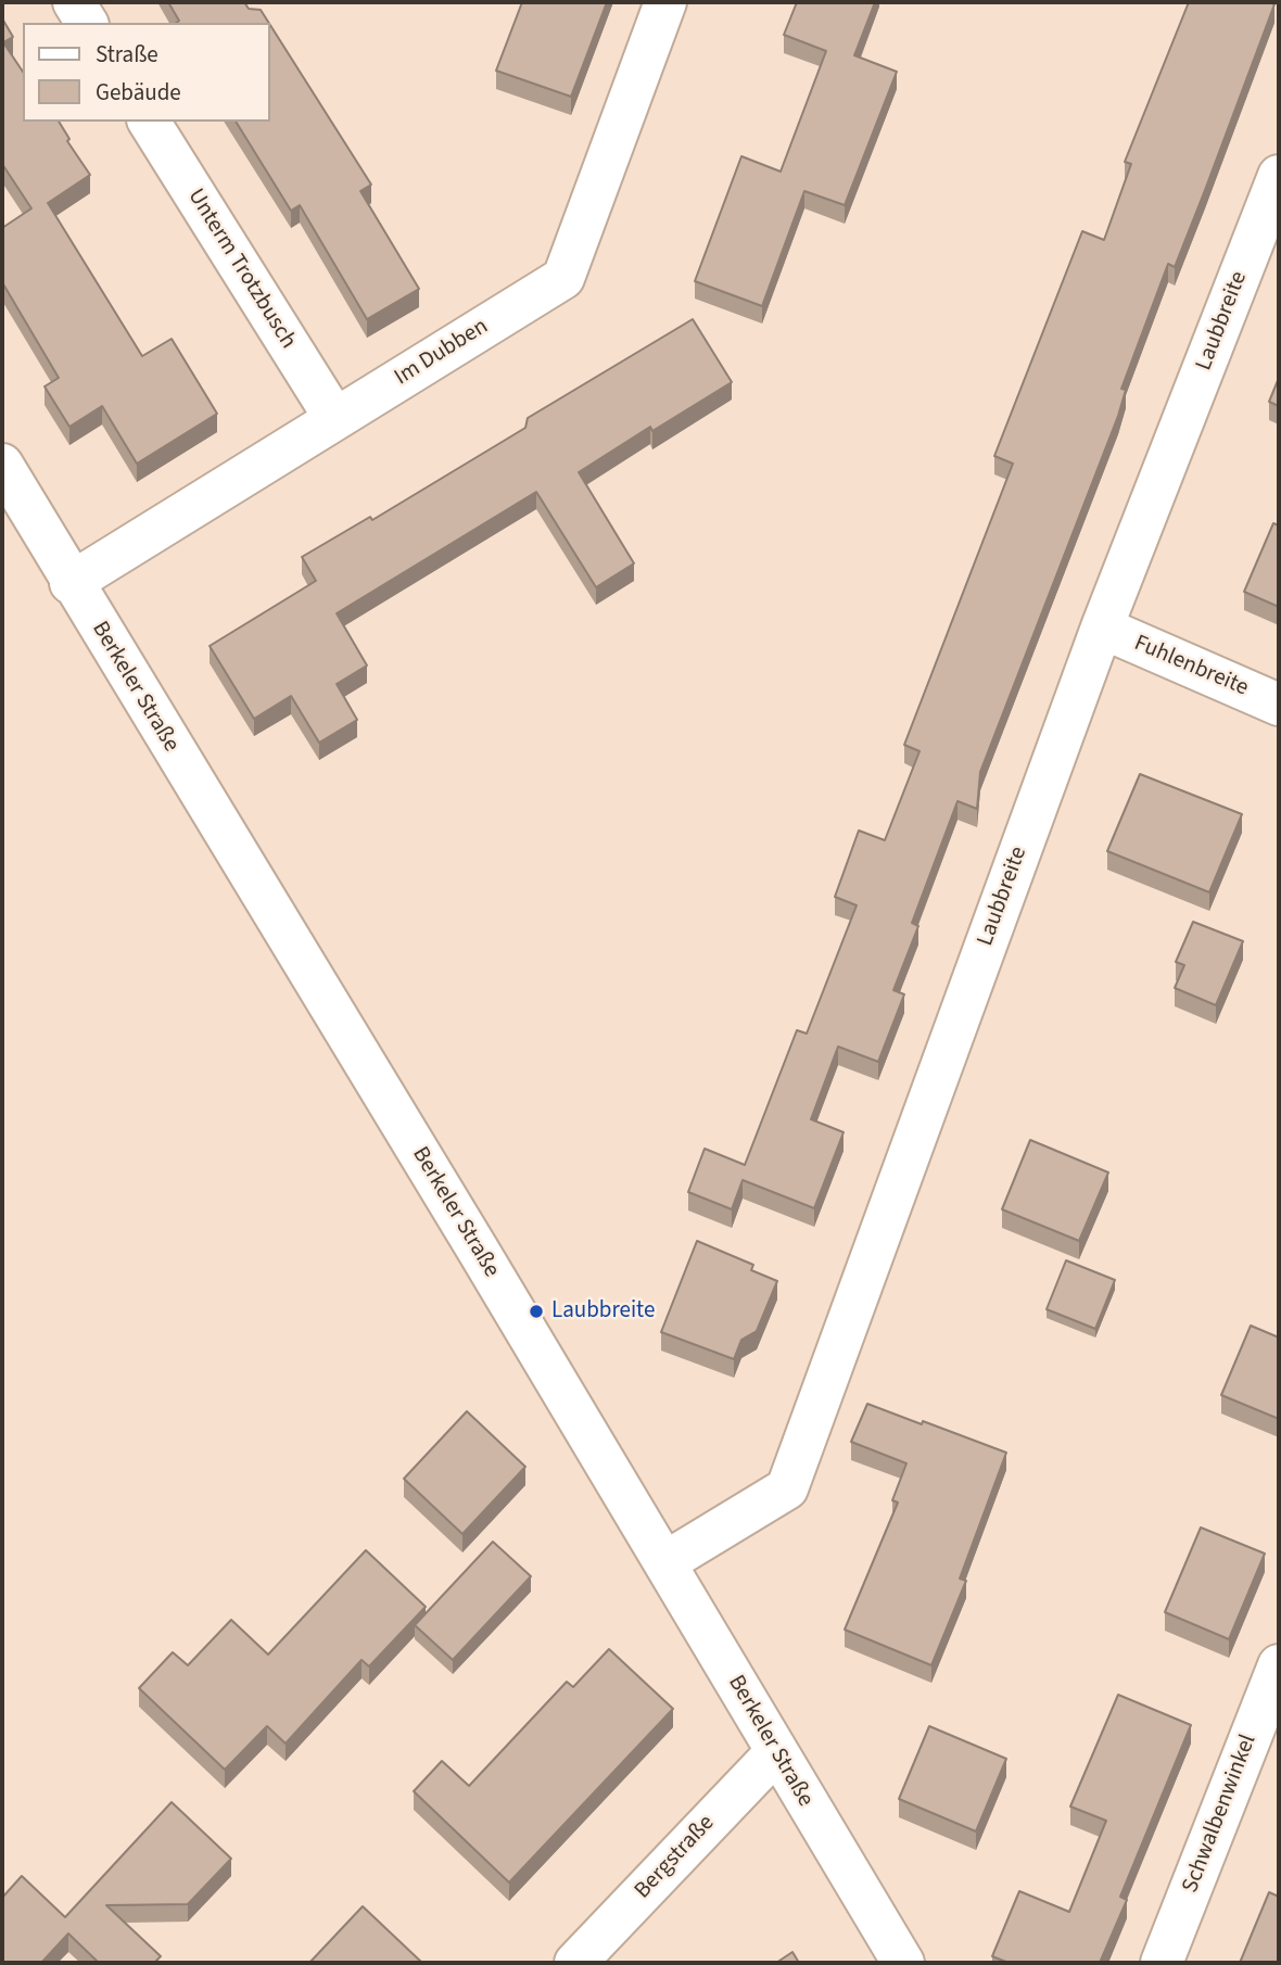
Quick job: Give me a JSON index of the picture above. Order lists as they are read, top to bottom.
{
  "streets": {
    "street": [
      "Unterm Trotzbusch",
      "Laubbreite",
      "Im Dubben",
      "Fuhlenbreite",
      "Berkeler Straße",
      "Schwalbenwinkel",
      "Bergstraße"
    ]
  },
  "crossings": [
    ["Unterm Trotzbusch", "Im Dubben"],
    ["Laubbreite", "Fuhlenbreite"],
    ["Laubbreite", "Berkeler Straße"],
    ["Im Dubben", "Berkeler Straße"],
    ["Berkeler Straße", "Bergstraße"]
  ],
  "places": ["Laubbreite"],
  "legend": ["Straße", "Gebäude"]
}
